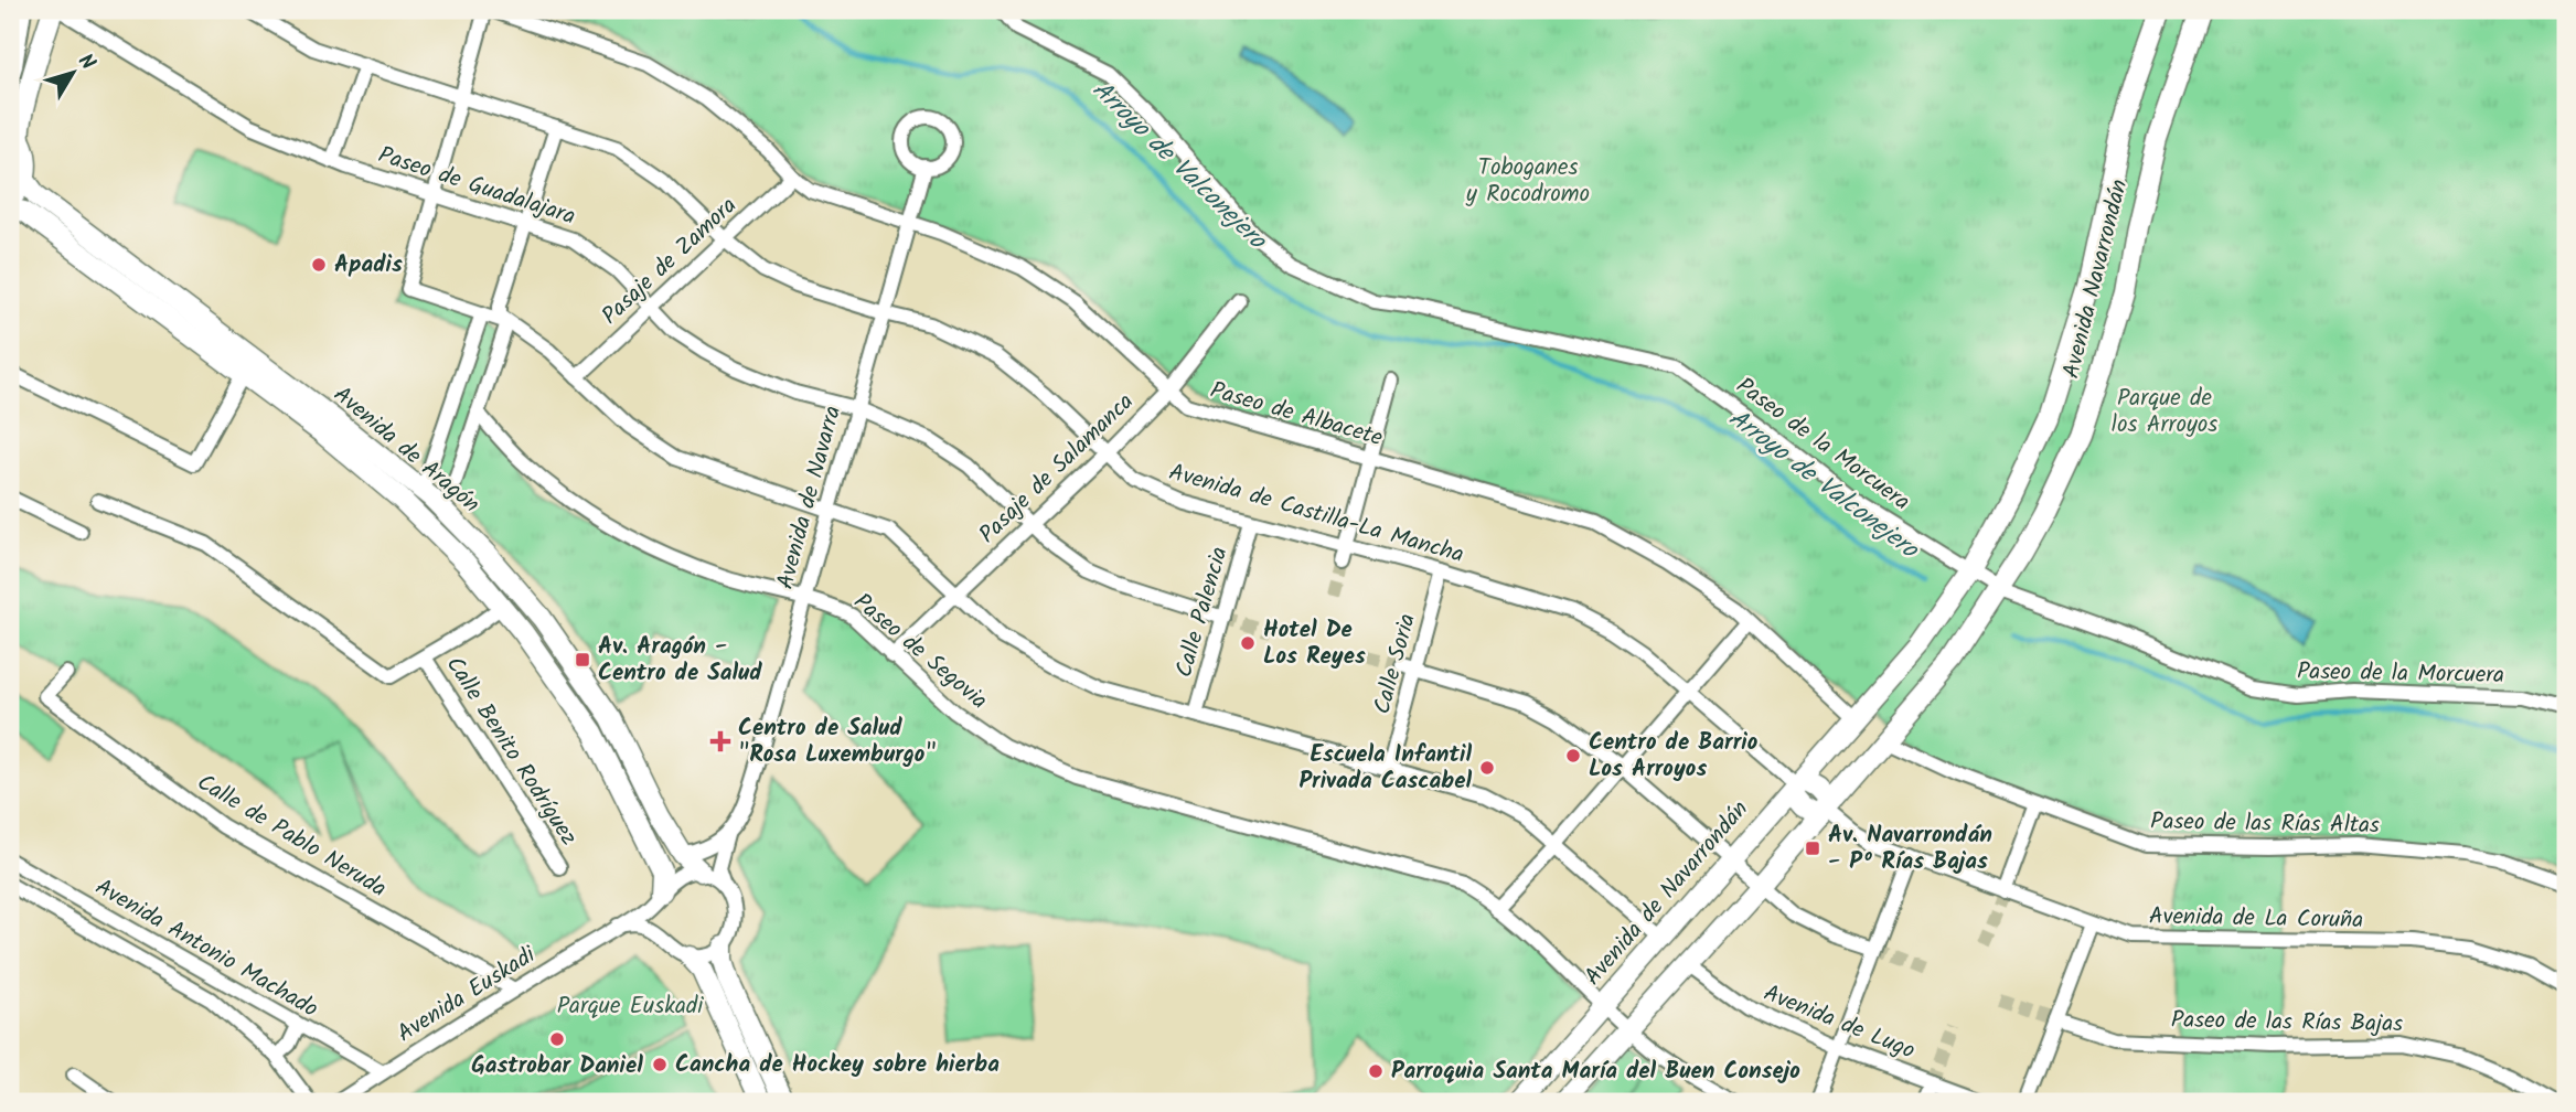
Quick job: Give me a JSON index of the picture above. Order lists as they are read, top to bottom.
{
  "streets": {
    "street": [
      "Paseo de Guadalajara",
      "Pasaje de Zamora",
      "Avenida Navarrondán",
      "Paseo de Albacete",
      "Paseo de la Morcuera",
      "Avenida de Aragón",
      "Pasaje de Salamanca",
      "Avenida de Navarra",
      "Avenida de Castilla-La Mancha",
      "Calle Palencia",
      "Paseo de Segovia",
      "Calle Soria",
      "Calle Benito Rodríguez",
      "Paseo de las Rías Altas",
      "Calle de Pablo Neruda",
      "Avenida de Navarrondán",
      "Avenida de La Coruña",
      "Avenida Antonio Machado",
      "Avenida Euskadi",
      "Avenida de Lugo",
      "Paseo de las Rías Bajas"
    ]
  },
  "crossings": [
    ["Paseo de Guadalajara", "Pasaje de Zamora"],
    ["Paseo de Guadalajara", "Pasaje de Salamanca"],
    ["Paseo de Guadalajara", "Avenida de Navarra"],
    ["Paseo de Guadalajara", "Calle Palencia"],
    ["Pasaje de Zamora", "Paseo de Albacete"],
    ["Pasaje de Zamora", "Avenida de Castilla-La Mancha"],
    ["Avenida Navarrondán", "Paseo de Albacete"],
    ["Avenida Navarrondán", "Paseo de la Morcuera"],
    ["Avenida Navarrondán", "Paseo de las Rías Altas"],
    ["Avenida Navarrondán", "Avenida de Navarrondán"],
    ["Paseo de Albacete", "Pasaje de Salamanca"],
    ["Paseo de Albacete", "Avenida de Navarra"],
    ["Paseo de Albacete", "Avenida de Navarrondán"],
    ["Avenida de Aragón", "Avenida Euskadi"],
    ["Pasaje de Salamanca", "Avenida de Castilla-La Mancha"],
    ["Pasaje de Salamanca", "Paseo de Segovia"],
    ["Avenida de Navarra", "Avenida de Castilla-La Mancha"],
    ["Avenida de Navarra", "Paseo de Segovia"],
    ["Avenida de Castilla-La Mancha", "Calle Palencia"],
    ["Avenida de Castilla-La Mancha", "Calle Soria"],
    ["Avenida de Castilla-La Mancha", "Avenida de Navarrondán"],
    ["Paseo de Segovia", "Avenida de Navarrondán"],
    ["Calle de Pablo Neruda", "Avenida Euskadi"],
    ["Avenida Antonio Machado", "Avenida Euskadi"]
  ],
  "water": ["Arroyo de Valconejero"],
  "parks": ["Toboganes y Rocodromo", "Parque de los Arroyos", "Parque Euskadi"],
  "places": {
    "other": [
      "Apadis",
      "Hotel De Los Reyes",
      "Centro de Barrio Los Arroyos",
      "Escuela Infantil Privada Cascabel",
      "Gastrobar Daniel",
      "Cancha de Hockey sobre hierba",
      "Parroquia Santa María del Buen Consejo"
    ],
    "transit": ["Av. Aragón - Centro de Salud", "Av. Navarrondán - Pº Rías Bajas"],
    "health": ["Centro de Salud \"Rosa Luxemburgo\""]
  },
  "north": "top right"
}
